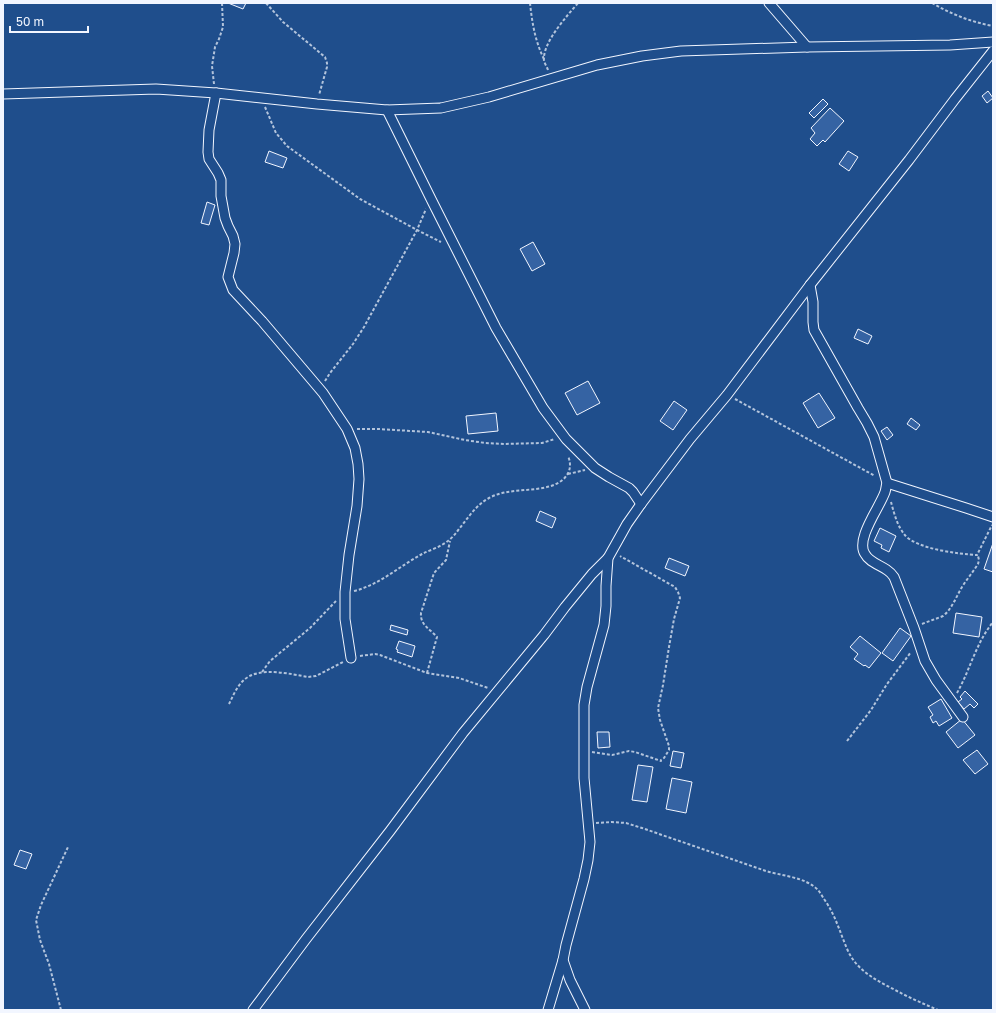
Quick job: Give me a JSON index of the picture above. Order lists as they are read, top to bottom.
{
  "scale_bar": "50 m"
}
